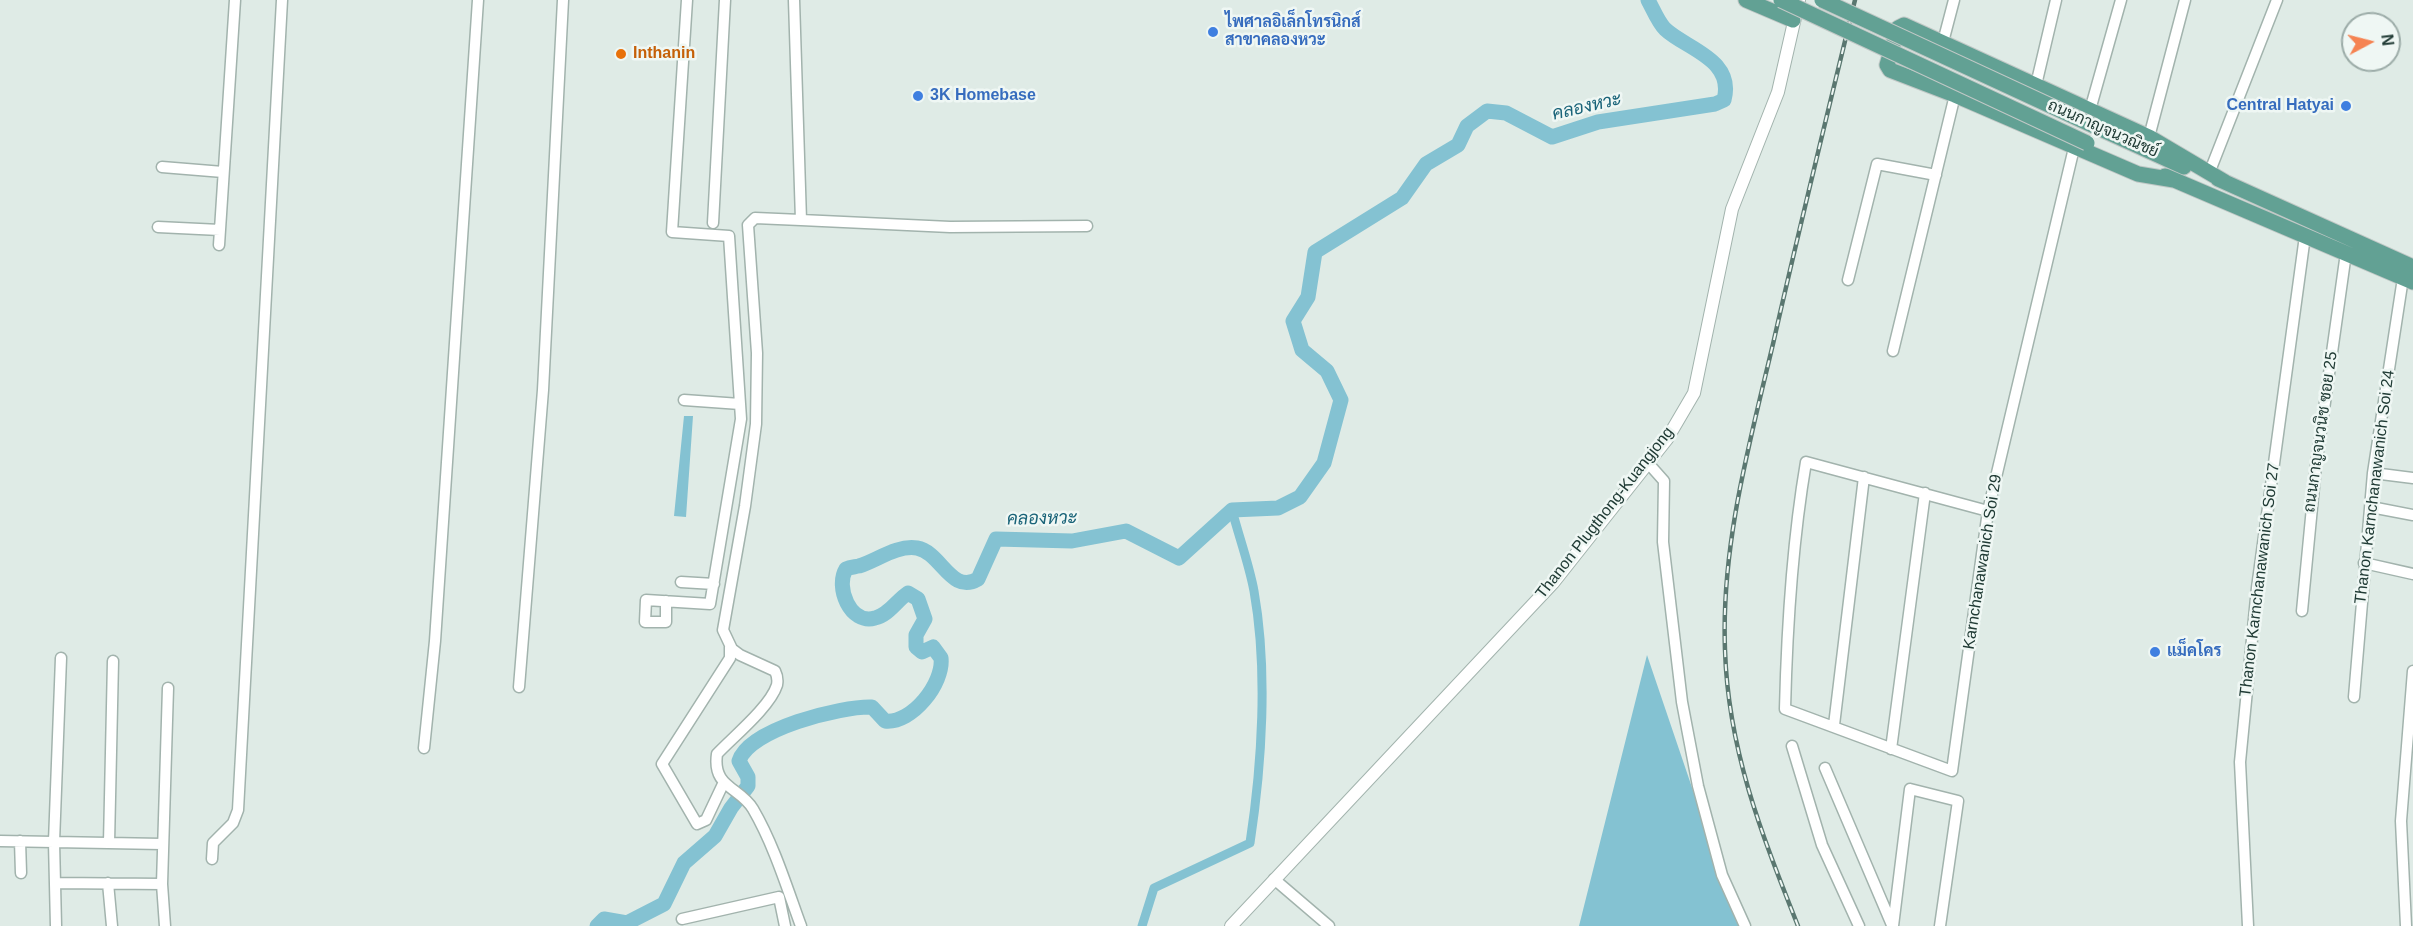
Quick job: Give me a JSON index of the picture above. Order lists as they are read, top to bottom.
{
  "streets": {
    "main road": ["ถนนกาญจนวณิชย์"],
    "street": [
      "ถนนกาญจนวนิช ซอย 25",
      "Thanon Karnchanawanich Soi 24",
      "Thanon Plugthong-Kuangjong",
      "Karnchanawanich Soi 29",
      "Thanon Karnchanawanich Soi 27"
    ]
  },
  "crossings": [
    ["ถนนกาญจนวณิชย์", "ถนนกาญจนวนิช ซอย 25"],
    ["ถนนกาญจนวณิชย์", "Thanon Karnchanawanich Soi 24"],
    ["ถนนกาญจนวณิชย์", "Karnchanawanich Soi 29"],
    ["ถนนกาญจนวณิชย์", "Thanon Karnchanawanich Soi 27"]
  ],
  "water": ["คลองหวะ"],
  "places": [
    "ไพศาลอิเล็กโทรนิกส์ สาขาคลองหวะ",
    "Inthanin",
    "3K Homebase",
    "Central Hatyai",
    "แม็คโคร"
  ],
  "north": "right"
}
